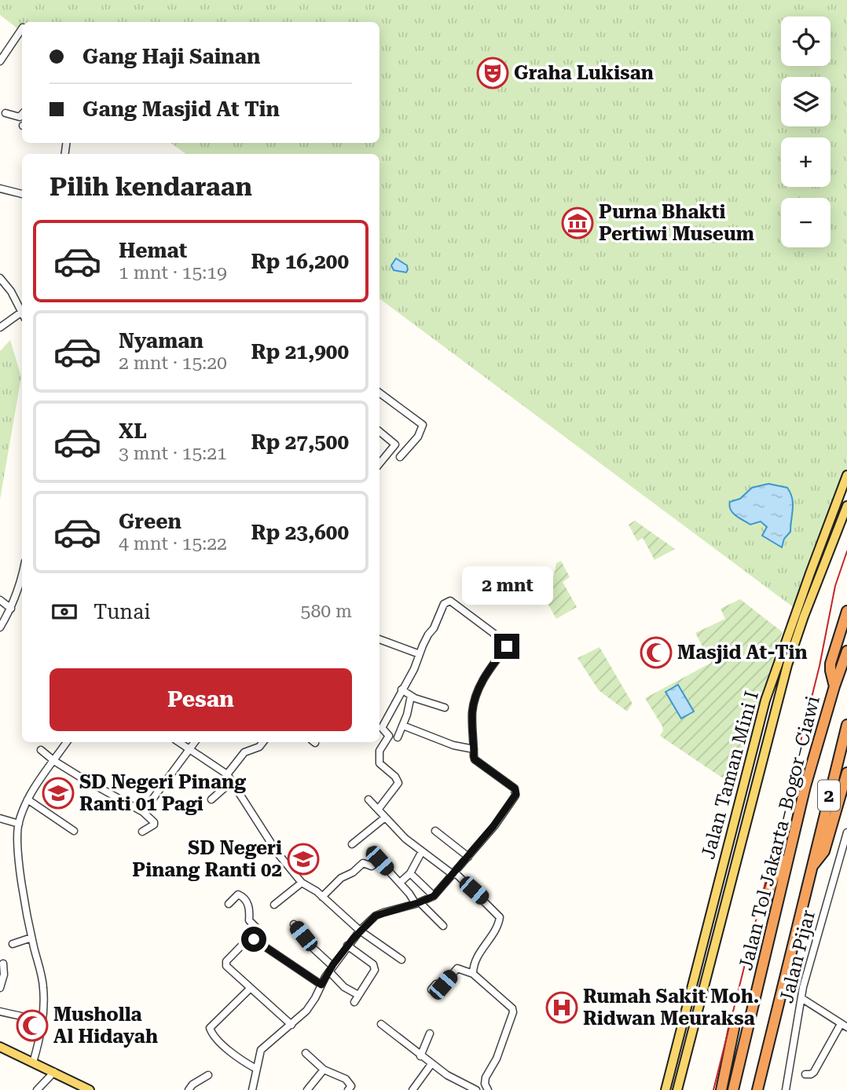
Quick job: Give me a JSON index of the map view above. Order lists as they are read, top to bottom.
{
  "streets": {
    "highway": ["2", "Jalan Tol Jakarta–Bogor–Ciawi"],
    "main road": ["Jalan Taman Mini I"],
    "street": ["Jalan Pijar"]
  },
  "places": {
    "theatre": ["Graha Lukisan"],
    "museum": ["Purna Bhakti Pertiwi Museum"],
    "mosque": ["Masjid At-Tin", "Musholla Al Hidayah"],
    "school or university": ["SD Negeri Pinang Ranti 01 Pagi", "SD Negeri Pinang Ranti 02"],
    "hospital": ["Rumah Sakit Moh. Ridwan Meuraksa"]
  },
  "page": {
    "map_buttons": ["+", "−"],
    "banner": ["Gang Haji Sainan", "Gang Masjid At Tin"],
    "heading": "Pilih kendaraan",
    "list": [
      {
        "name": "Hemat",
        "note": "1 mnt · 15:19",
        "value": "Rp 16,200"
      },
      {
        "name": "Nyaman",
        "note": "2 mnt · 15:20",
        "value": "Rp 21,900"
      },
      {
        "name": "XL",
        "note": "3 mnt · 15:21",
        "value": "Rp 27,500"
      },
      {
        "name": "Green",
        "note": "4 mnt · 15:22",
        "value": "Rp 23,600"
      }
    ],
    "bubble": "2 mnt",
    "pay": ["Tunai", "580 m"],
    "buttons": "Pesan"
  }
}
